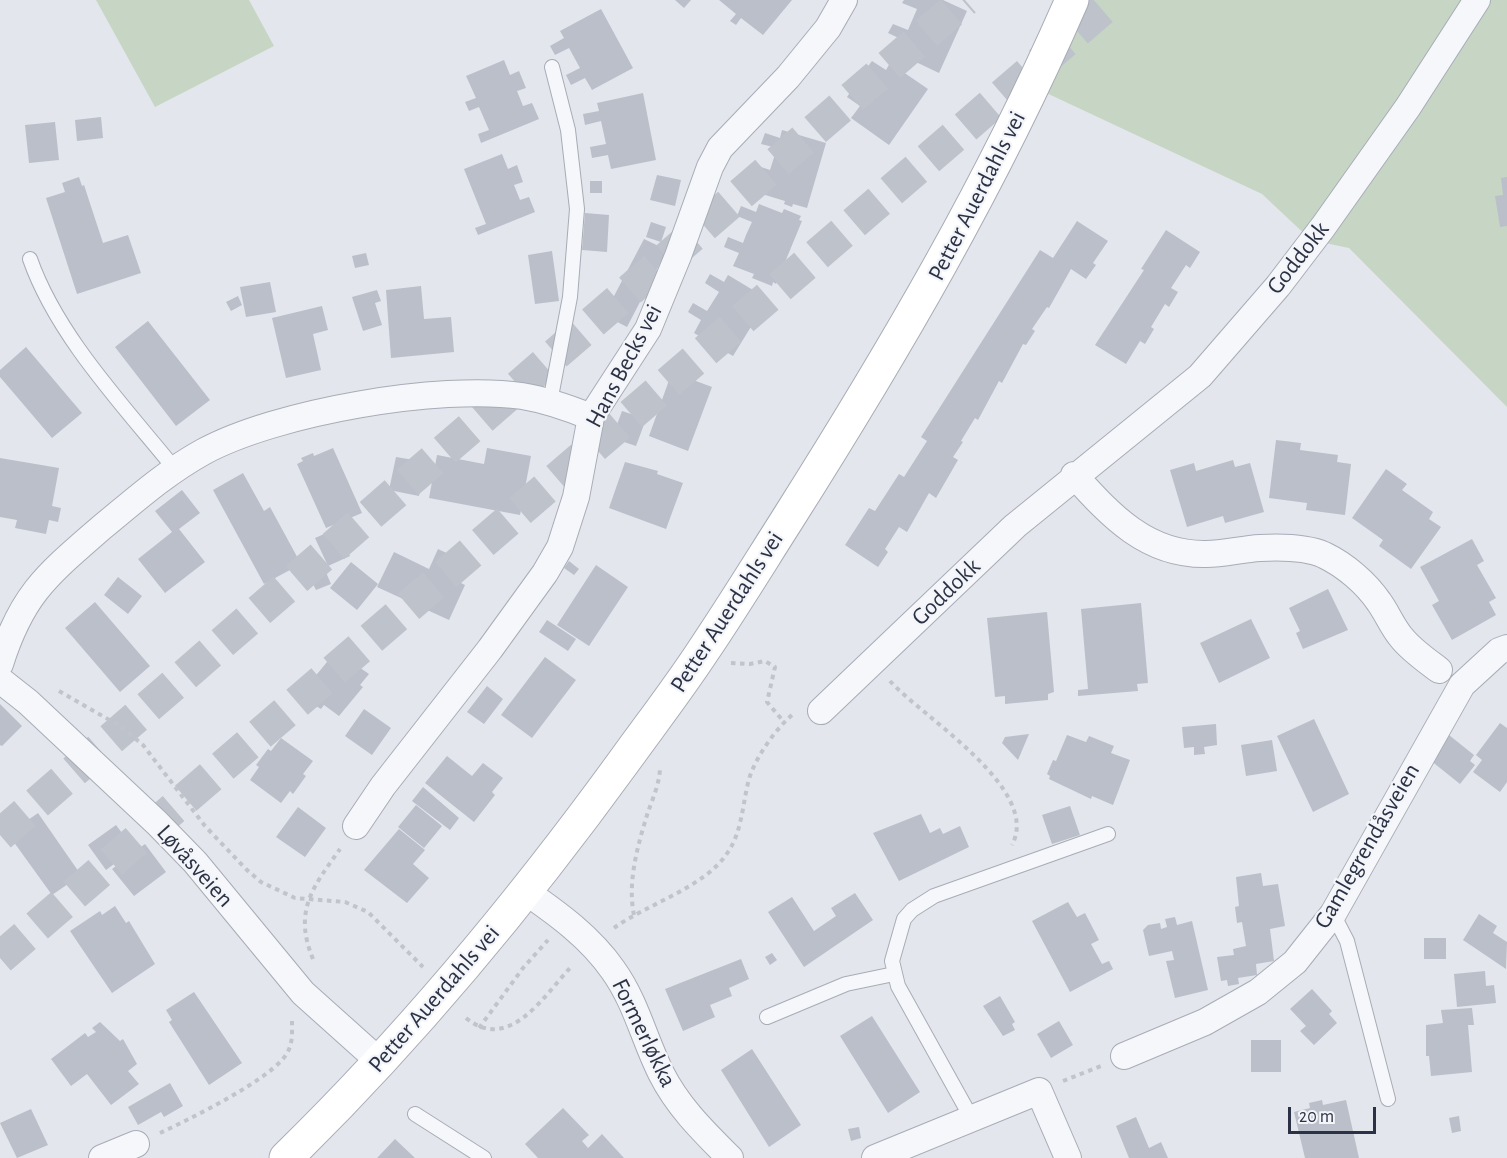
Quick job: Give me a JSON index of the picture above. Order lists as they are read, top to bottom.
{
  "streets": {
    "street": [
      "Petter Auerdahls vei",
      "Goddokk",
      "Hans Becks vei",
      "Gamlegrendåsveien",
      "Løvåsveien",
      "Formerløkka"
    ]
  },
  "crossings": [
    ["Petter Auerdahls vei", "Løvåsveien"],
    ["Petter Auerdahls vei", "Formerløkka"]
  ],
  "scale_bar": "20 m"
}
